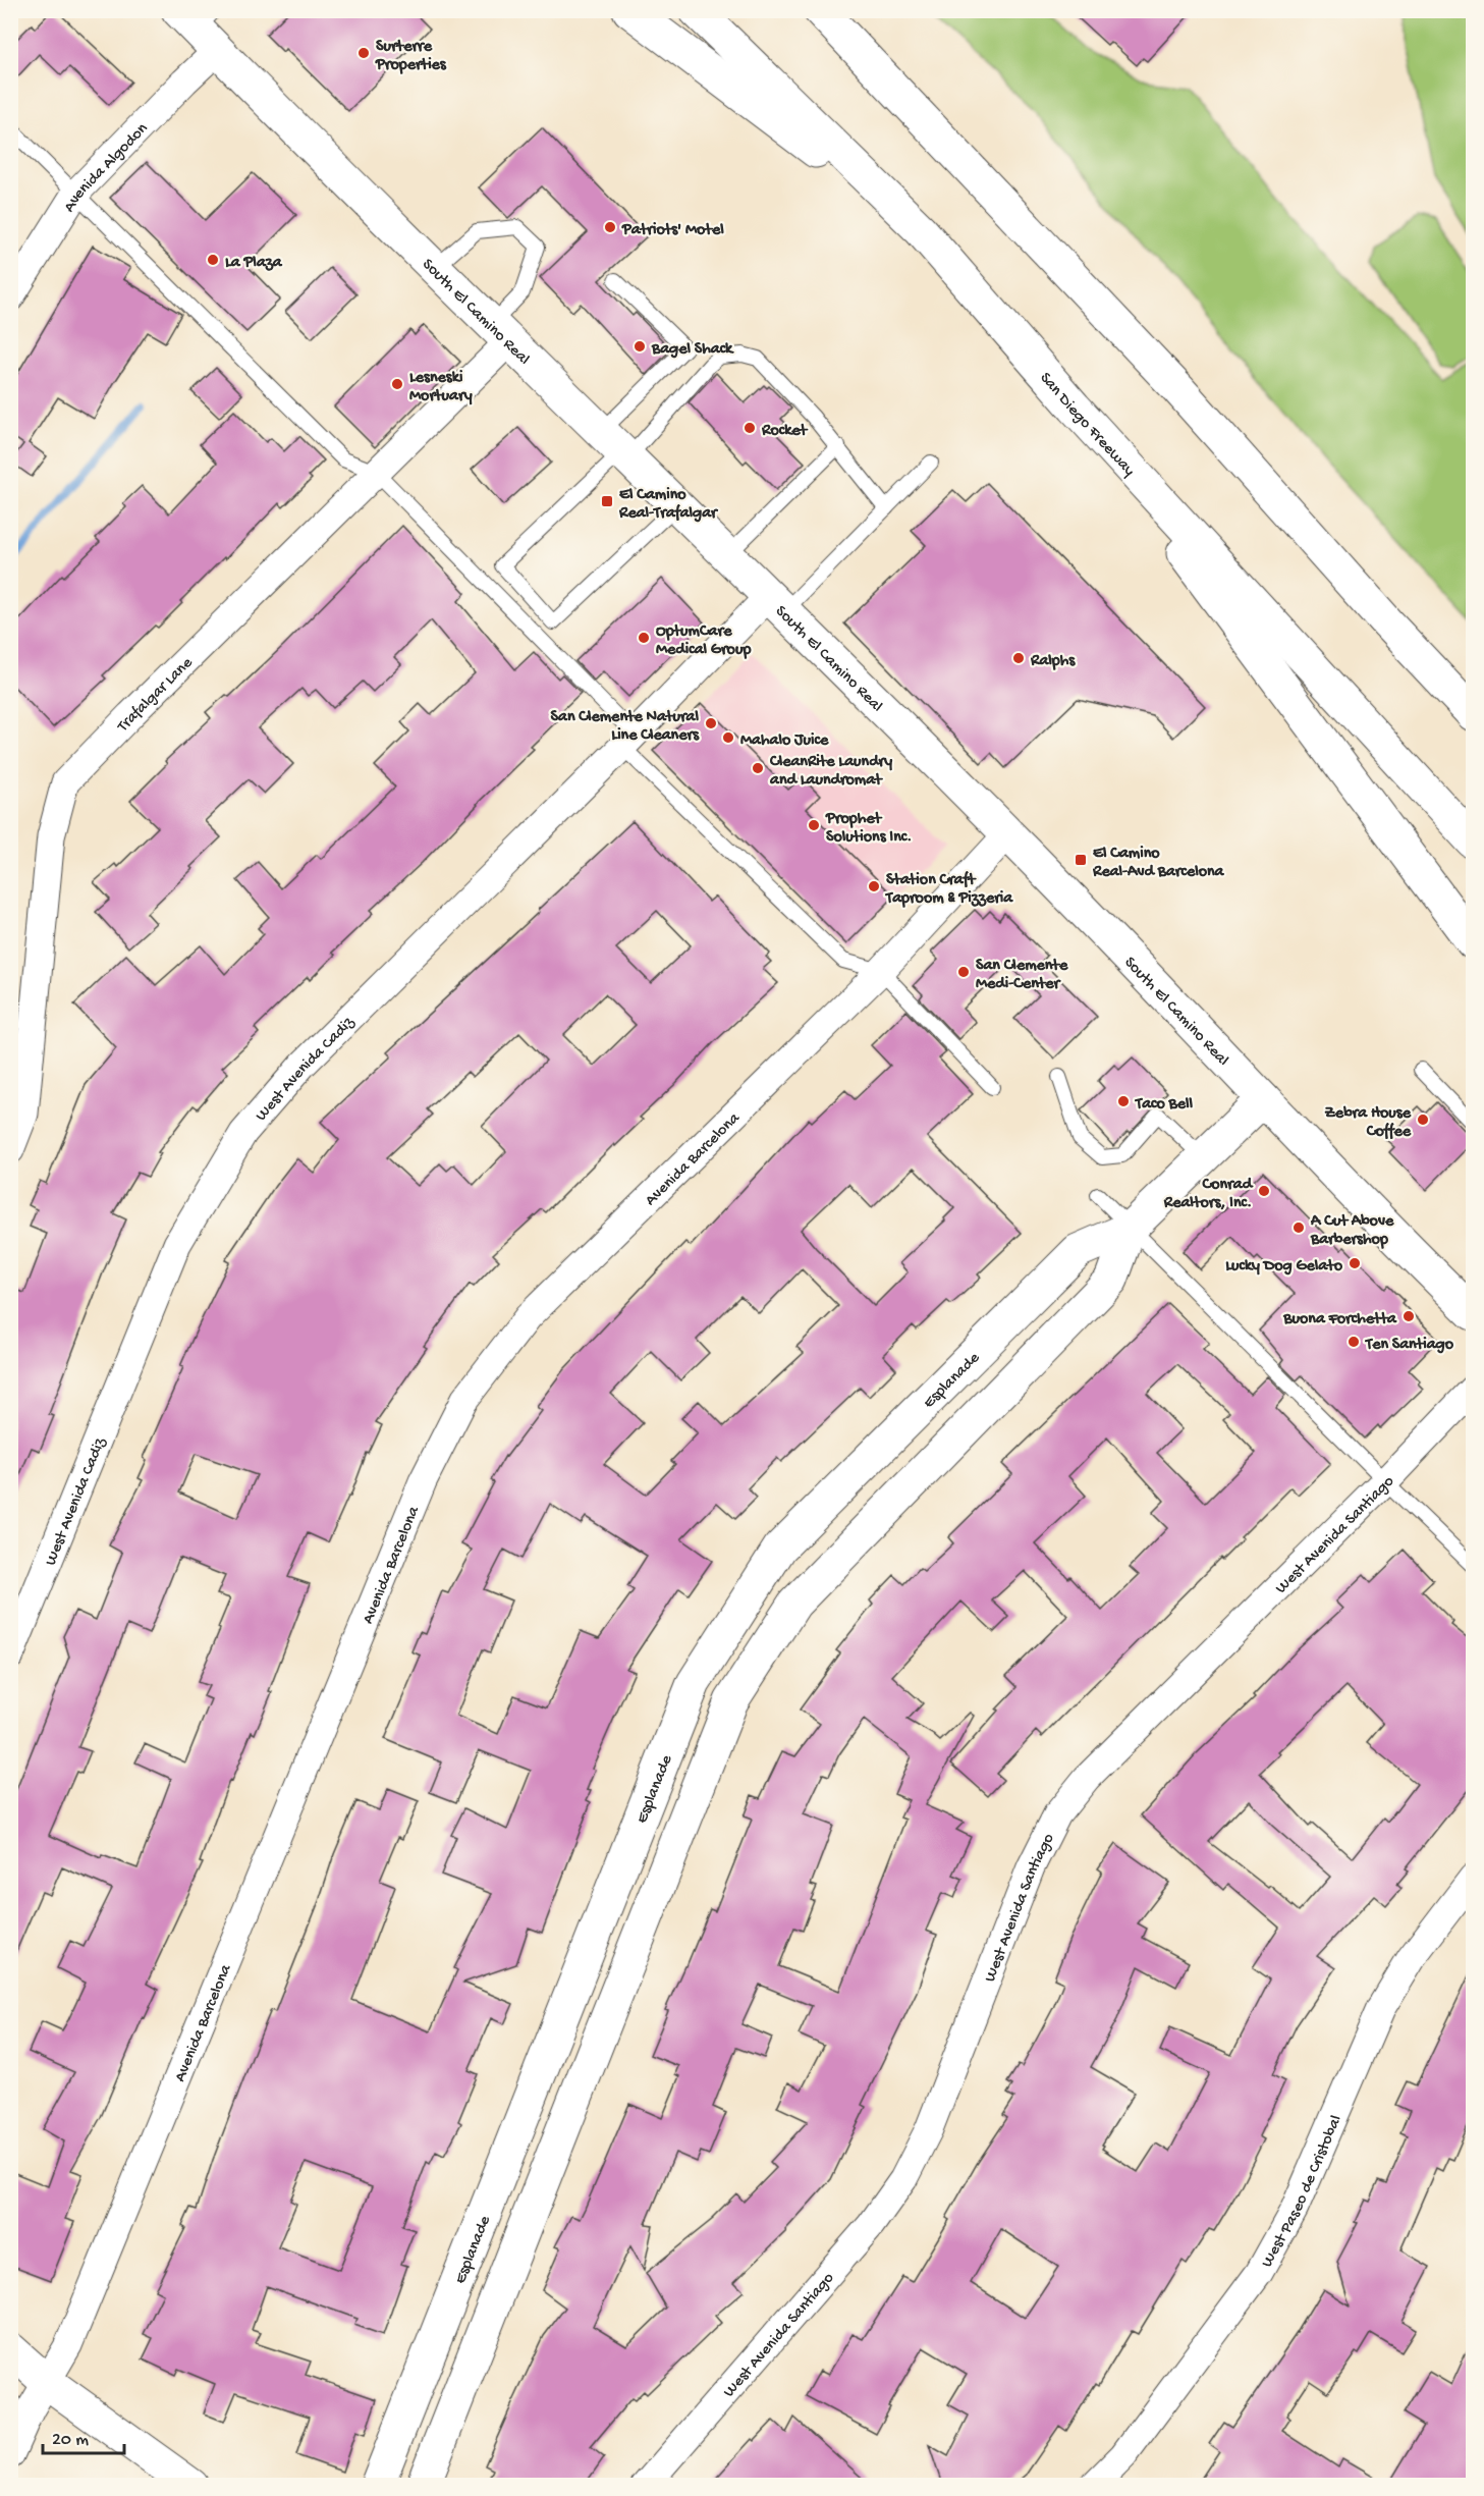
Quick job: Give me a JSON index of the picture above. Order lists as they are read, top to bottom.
{
  "streets": {
    "main road": ["South El Camino Real", "San Diego Freeway", "Esplanade"],
    "street": [
      "Avenida Algodon",
      "Trafalgar Lane",
      "West Avenida Cadiz",
      "Avenida Barcelona",
      "West Avenida Santiago",
      "West Paseo de Cristobal"
    ]
  },
  "crossings": [
    ["Avenida Algodon", "South El Camino Real"],
    ["South El Camino Real", "Trafalgar Lane"],
    ["South El Camino Real", "West Avenida Cadiz"],
    ["South El Camino Real", "Avenida Barcelona"],
    ["South El Camino Real", "Esplanade"]
  ],
  "places": {
    "other": [
      "Surterre Properties",
      "Patriots' Motel",
      "La Plaza",
      "Bagel Shack",
      "Lesneski Mortuary",
      "Rocket",
      "OptumCare Medical Group",
      "Ralphs",
      "San Clemente Natural Line Cleaners",
      "Mahalo Juice",
      "CleanRite Laundry and Laundromat",
      "Prophet Solutions Inc.",
      "Station Craft Taproom & Pizzeria",
      "San Clemente Medi-Center",
      "Taco Bell",
      "Zebra House Coffee",
      "Conrad Realtors, Inc.",
      "A Cut Above Barbershop",
      "Lucky Dog Gelato",
      "Buona Forchetta",
      "Ten Santiago"
    ],
    "transit": ["El Camino Real-Trafalgar", "El Camino Real-Avd Barcelona"]
  },
  "scale_bar": "20 m"
}
